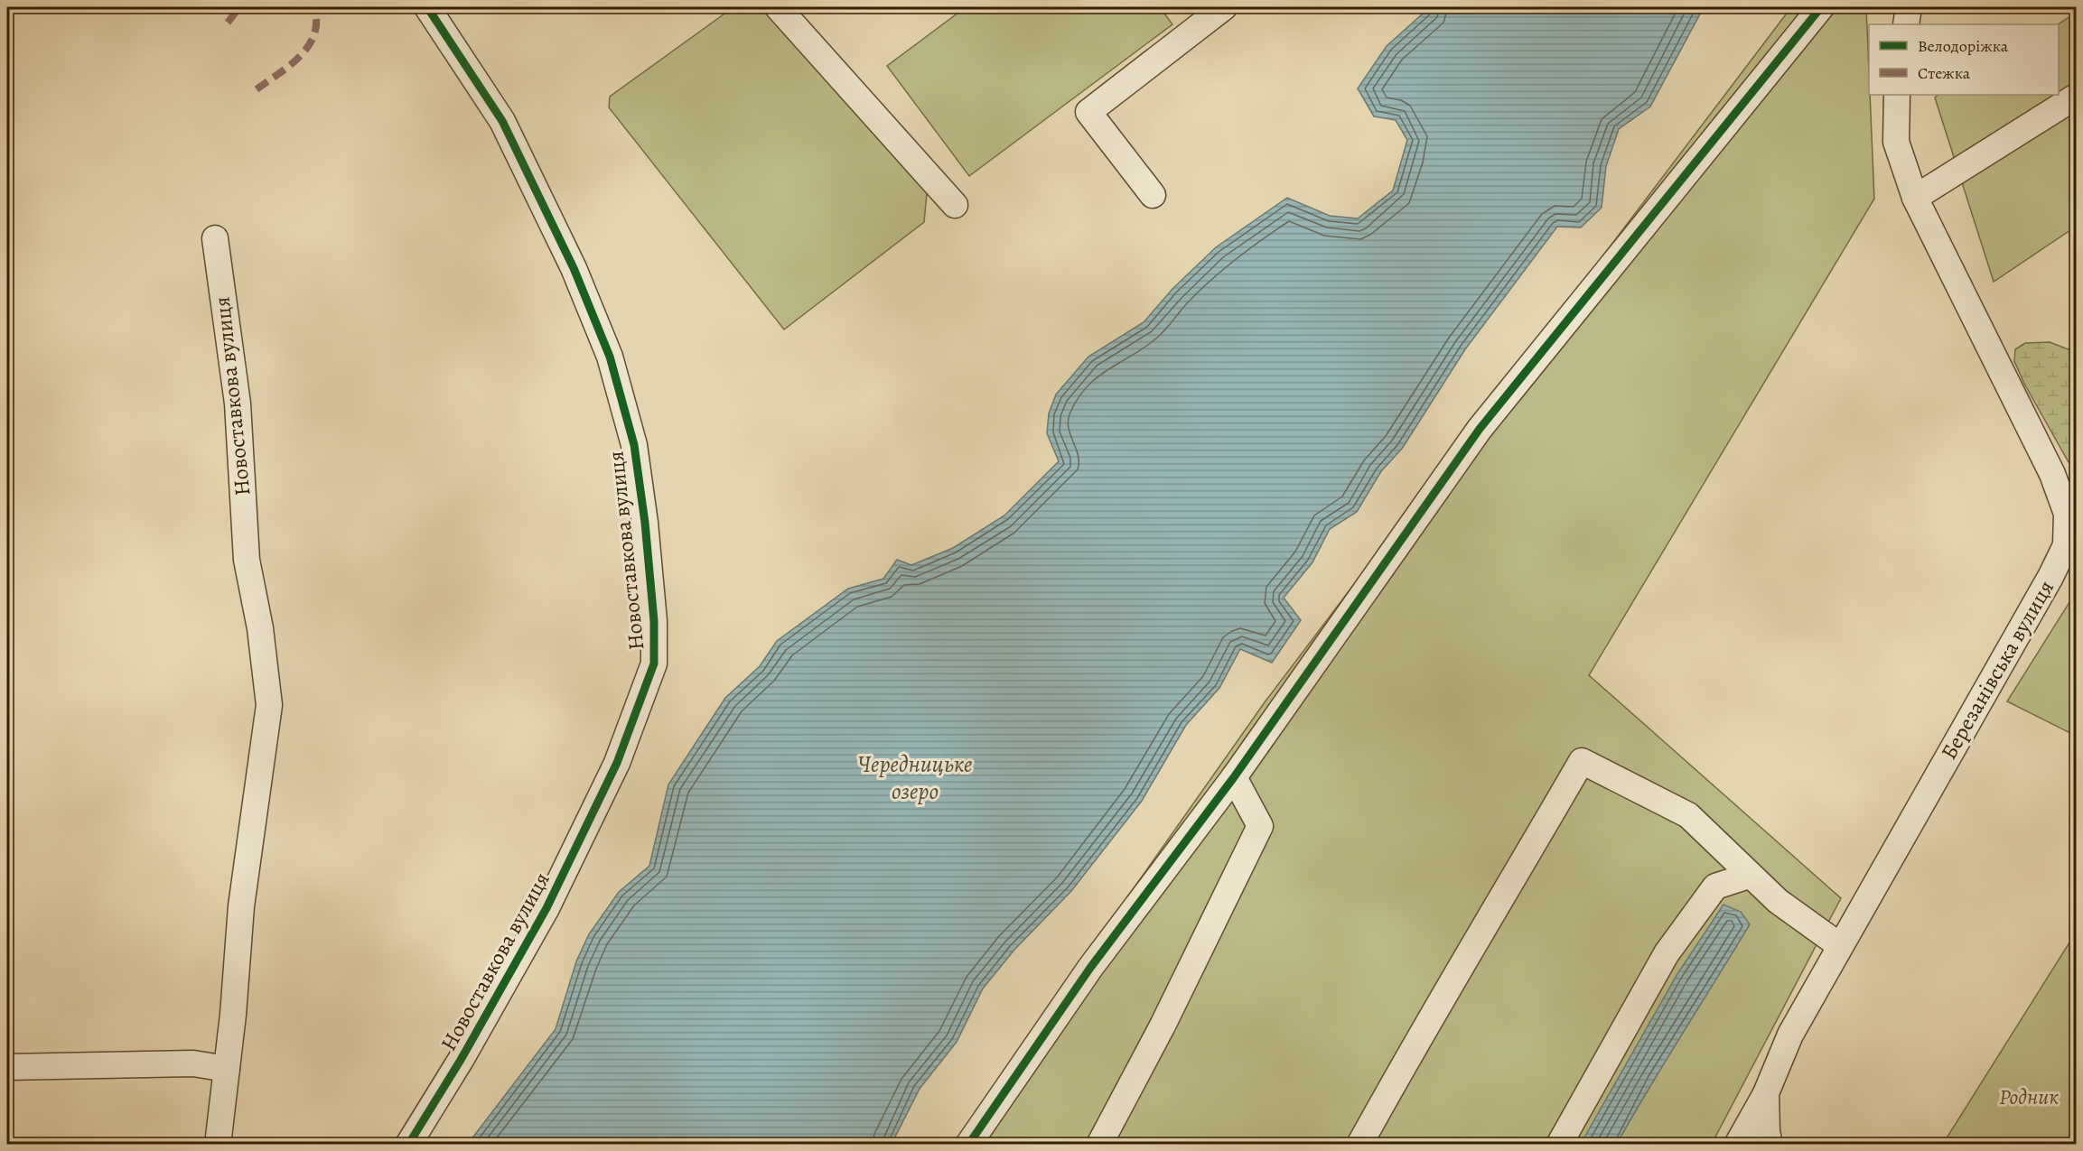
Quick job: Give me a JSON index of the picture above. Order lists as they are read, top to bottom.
{
  "streets": {
    "street": ["Новоставкова вулиця", "Березанівська вулиця"]
  },
  "water": ["Чередницьке озеро"],
  "parks": ["Родник"],
  "legend": ["Велодоріжка", "Стежка"]
}
